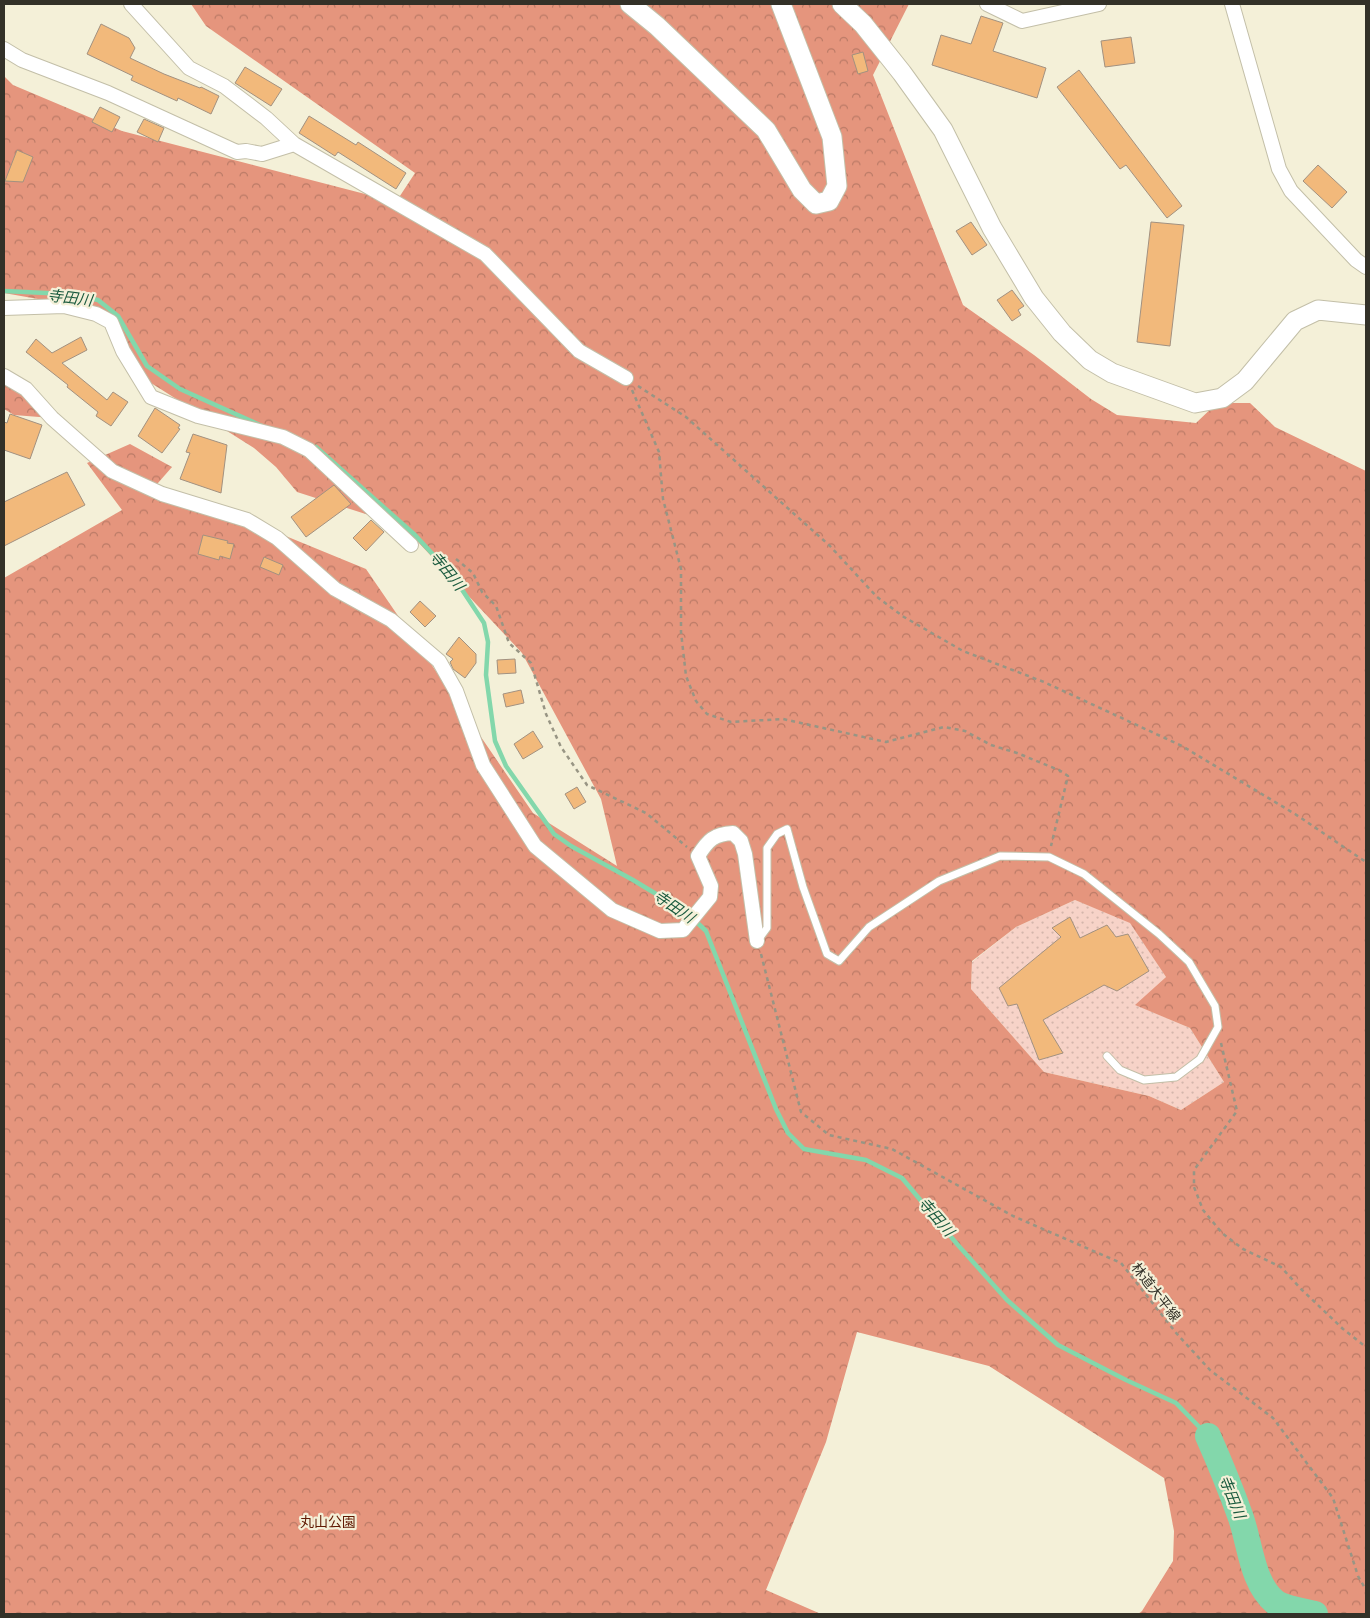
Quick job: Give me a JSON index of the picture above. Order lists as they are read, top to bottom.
{
  "streets": {
    "path": ["林道大平線"]
  },
  "water": ["寺田川"],
  "parks": ["丸山公園"]
}
